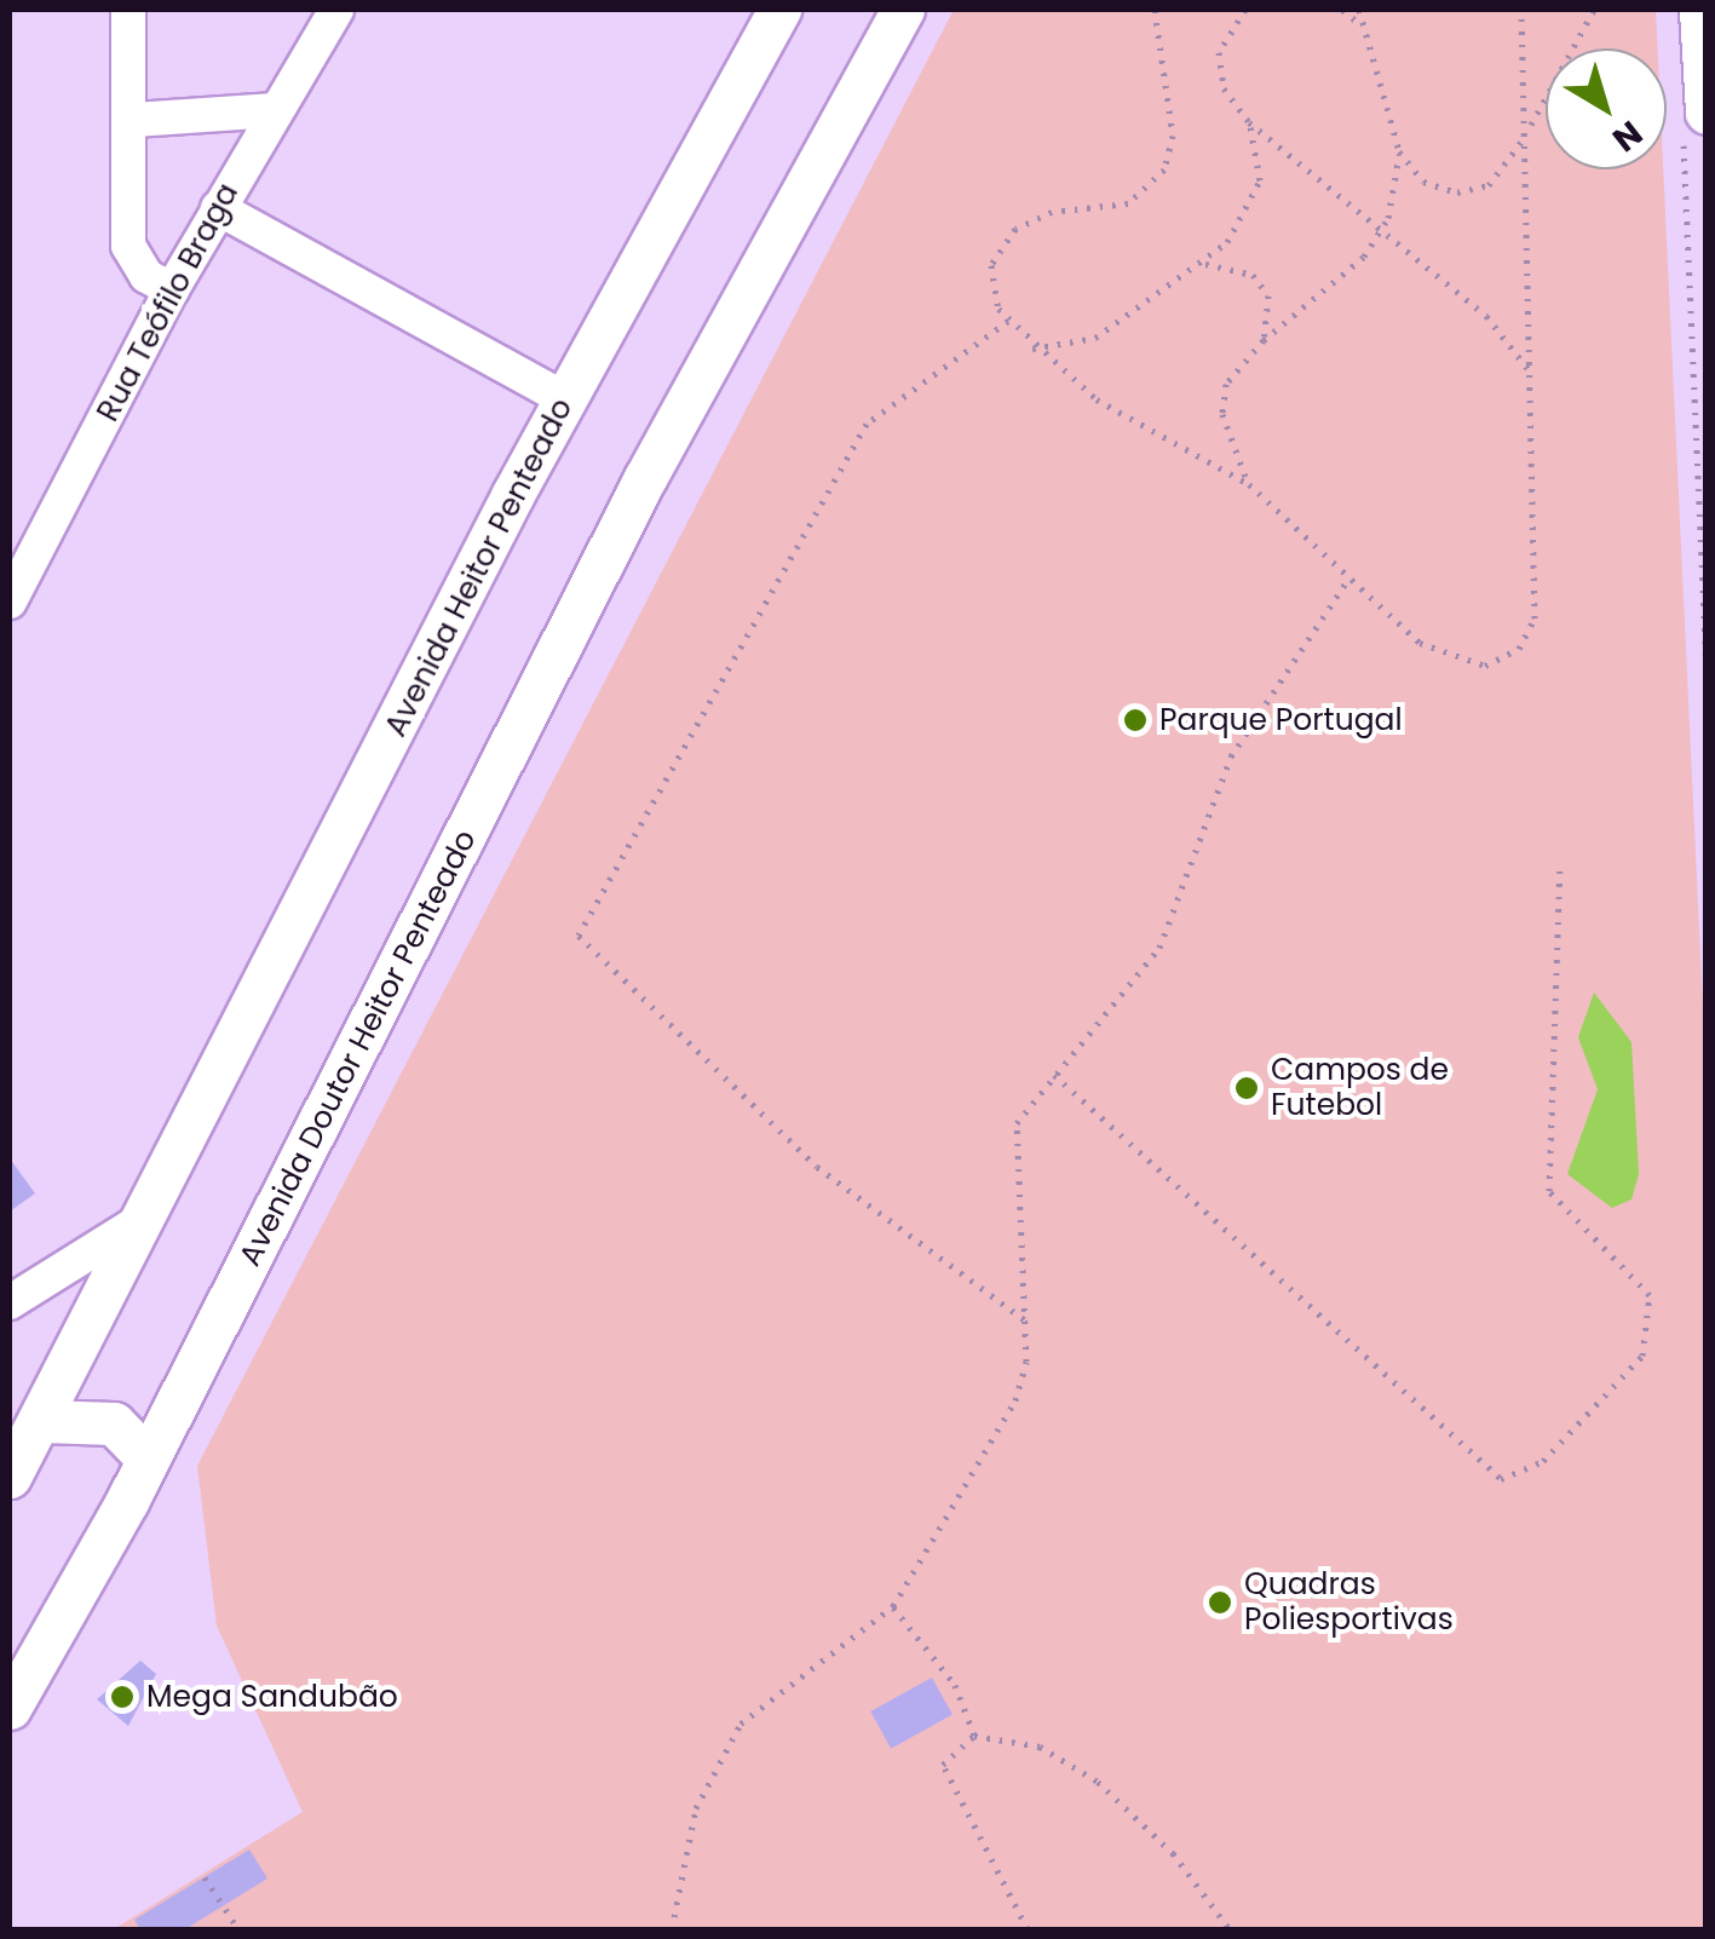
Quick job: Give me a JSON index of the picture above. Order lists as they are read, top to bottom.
{
  "streets": {
    "main road": ["Avenida Heitor Penteado", "Avenida Doutor Heitor Penteado"],
    "street": ["Rua Teófilo Braga"]
  },
  "places": [
    "Parque Portugal",
    "Campos de Futebol",
    "Quadras Poliesportivas",
    "Mega Sandubão"
  ],
  "north": "bottom right"
}
